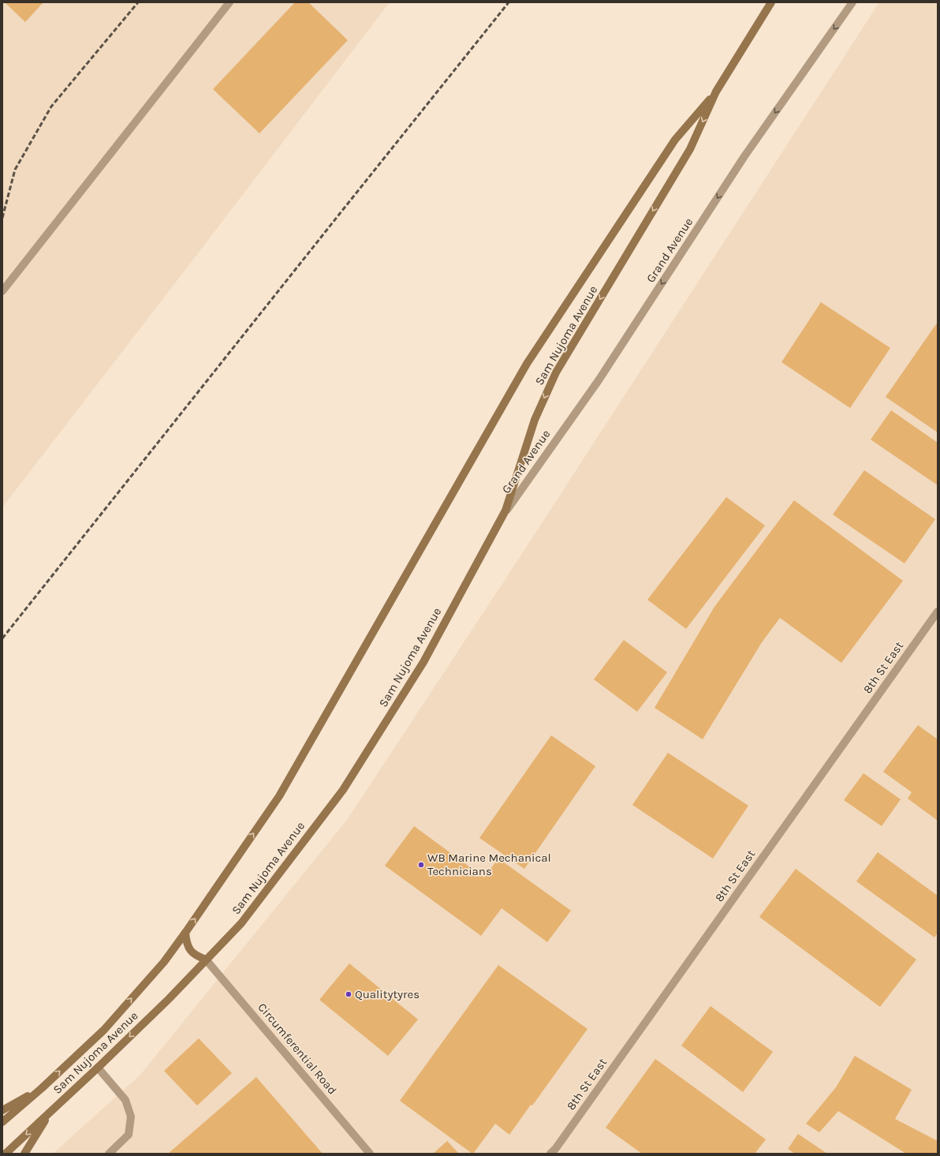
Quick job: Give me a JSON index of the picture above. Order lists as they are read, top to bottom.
{
  "streets": {
    "main road": ["Sam Nujoma Avenue"],
    "street": ["Grand Avenue", "8th St East", "Circumferential Road"]
  },
  "crossings": [
    ["Grand Avenue", "Sam Nujoma Avenue"],
    ["Sam Nujoma Avenue", "Circumferential Road"]
  ],
  "one_way": ["Grand Avenue"],
  "places": ["WB Marine Mechanical Technicians", "Qualitytyres"]
}
